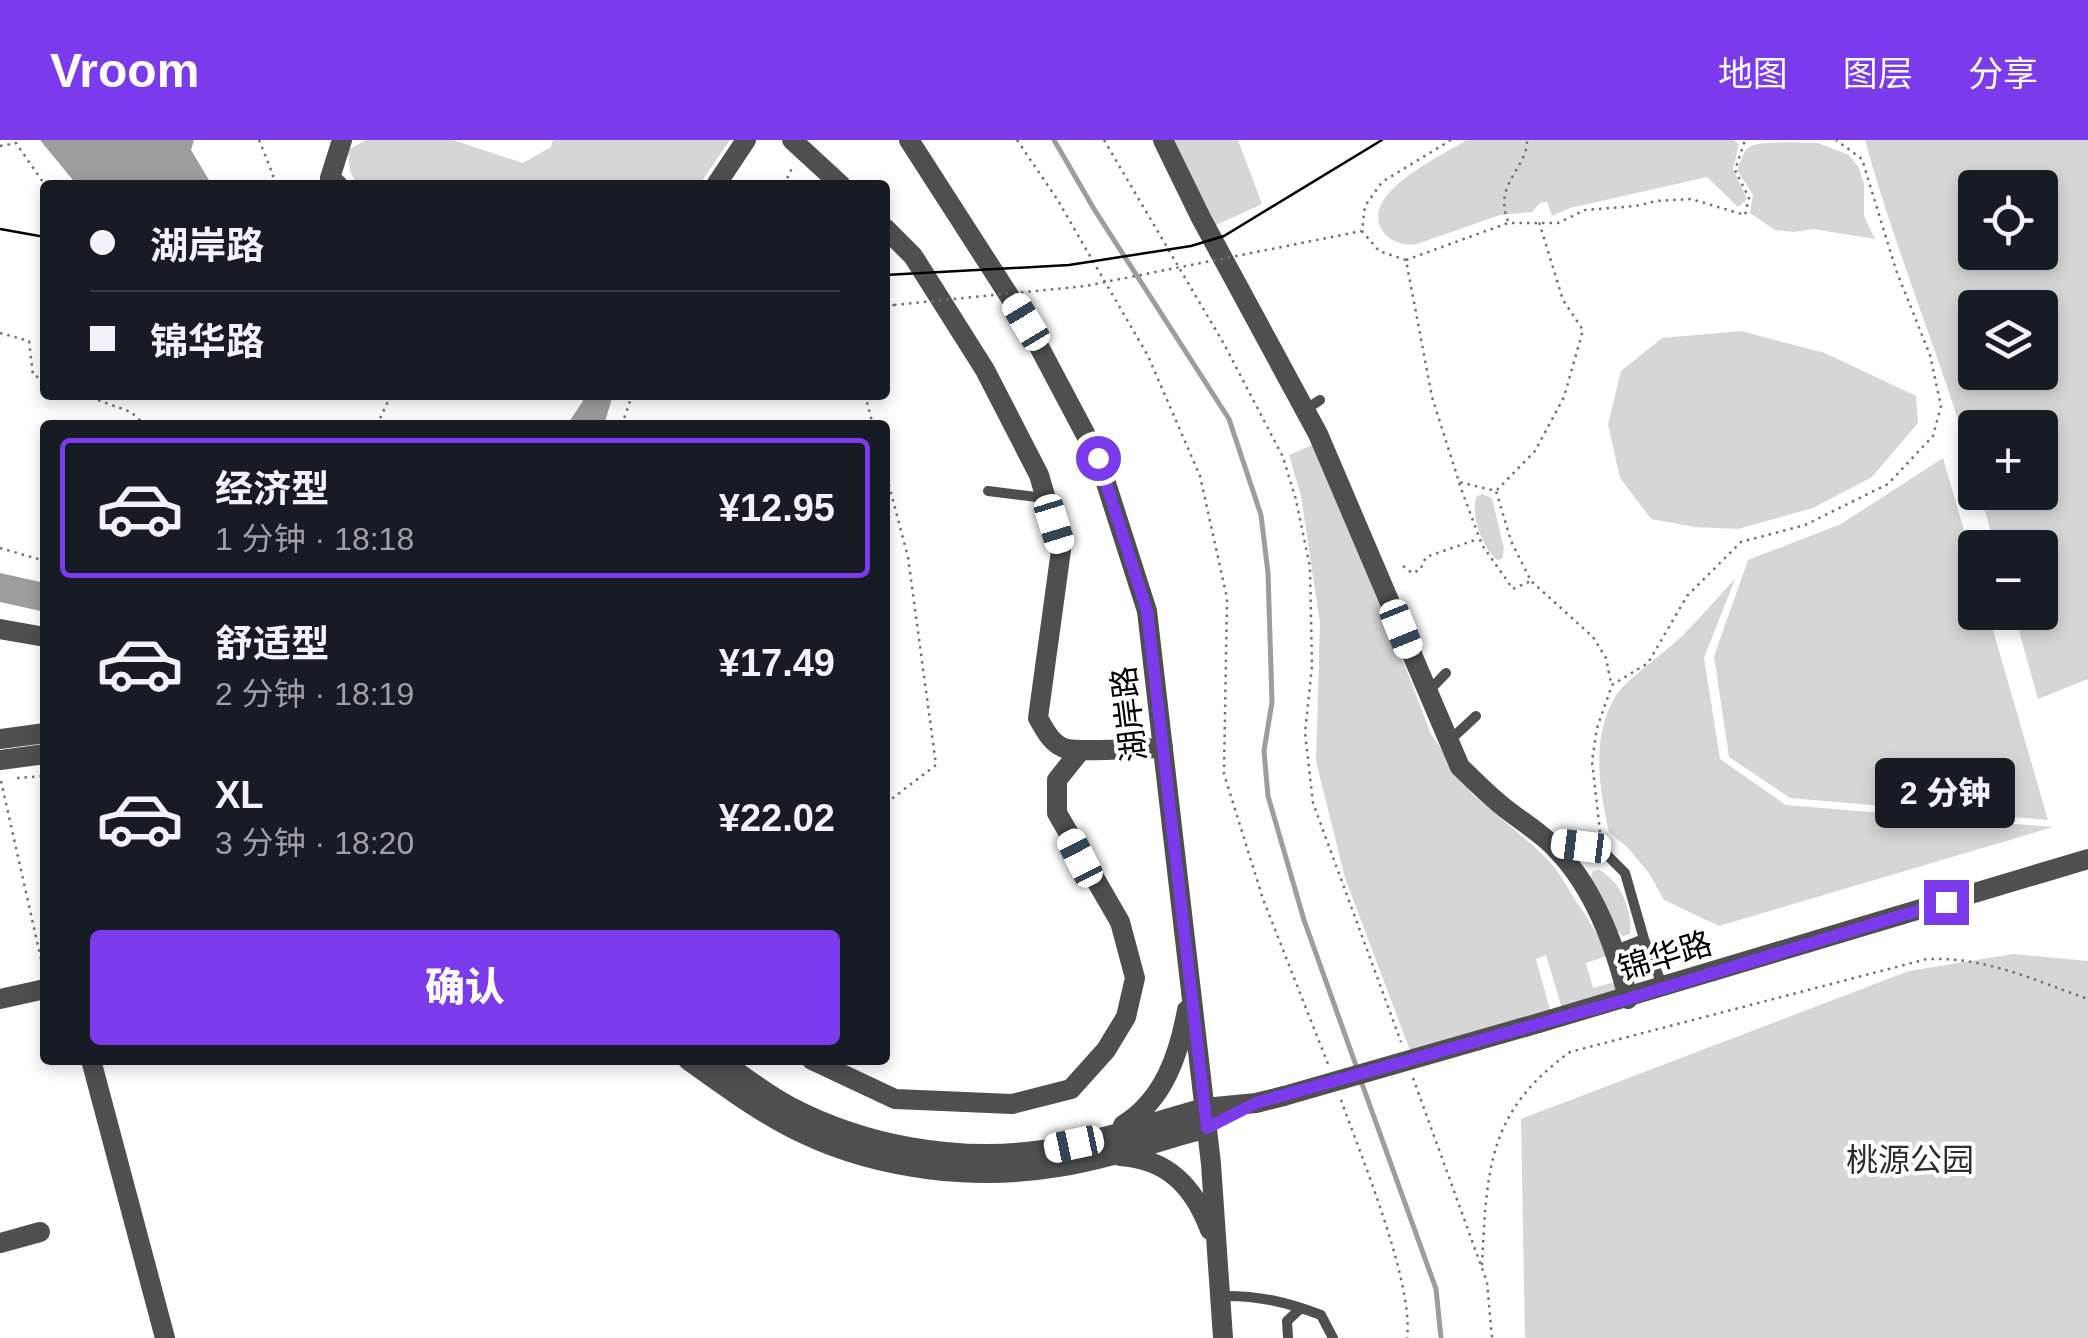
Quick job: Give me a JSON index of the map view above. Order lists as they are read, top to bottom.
{
  "streets": {
    "street": ["湖岸路", "锦华路"]
  },
  "crossings": [
    ["湖岸路", "锦华路"]
  ],
  "parks": ["桃源公园"],
  "page": {
    "header": "Vroom",
    "nav": ["地图", "图层", "分享"],
    "map_buttons": ["+", "−"],
    "banner": ["湖岸路", "锦华路"],
    "list": [
      {
        "name": "经济型",
        "note": "1 分钟 · 18:18",
        "value": "¥12.95"
      },
      {
        "name": "舒适型",
        "note": "2 分钟 · 18:19",
        "value": "¥17.49"
      },
      {
        "name": "XL",
        "note": "3 分钟 · 18:20",
        "value": "¥22.02"
      }
    ],
    "bubble": "2 分钟",
    "buttons": "确认"
  }
}
